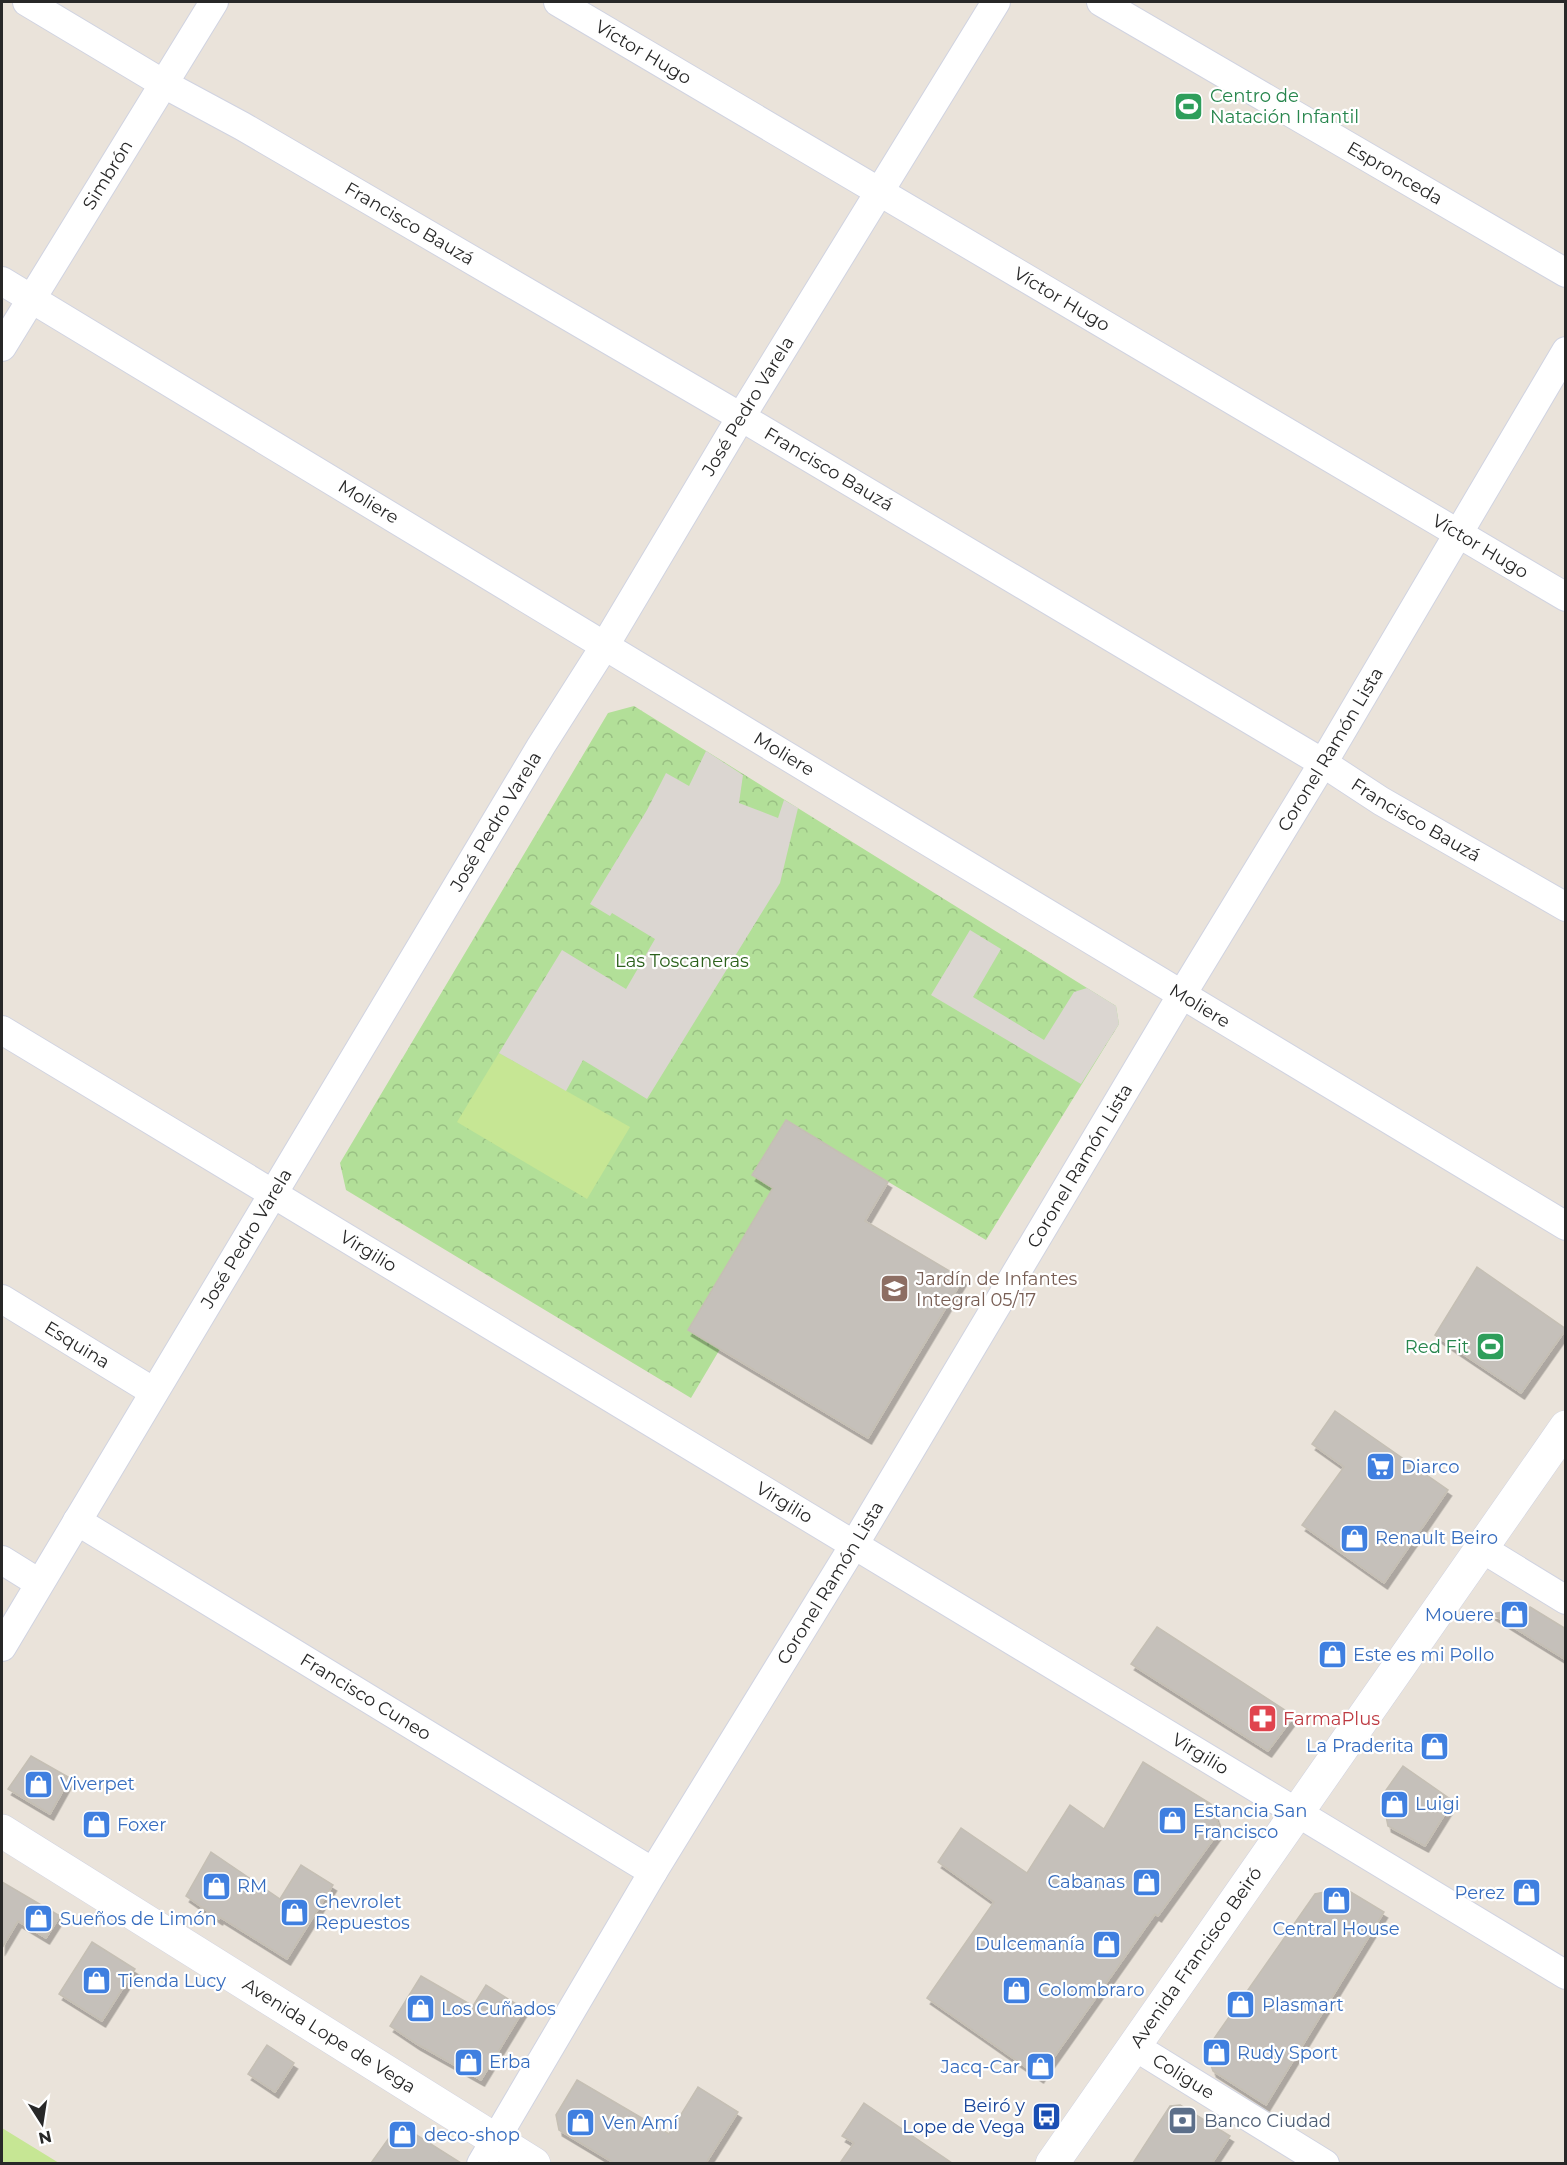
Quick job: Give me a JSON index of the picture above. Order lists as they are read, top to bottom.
{
  "streets": {
    "main road": ["Avenida Francisco Beiró", "Avenida Lope de Vega"],
    "street": [
      "Víctor Hugo",
      "Espronceda",
      "Simbrón",
      "Francisco Bauzá",
      "José Pedro Varela",
      "Moliere",
      "Coronel Ramón Lista",
      "Virgilio",
      "Esquina",
      "Francisco Cuneo",
      "Coligue"
    ]
  },
  "crossings": [
    ["Víctor Hugo", "José Pedro Varela"],
    ["Víctor Hugo", "Coronel Ramón Lista"],
    ["Simbrón", "Francisco Bauzá"],
    ["Simbrón", "Moliere"],
    ["Francisco Bauzá", "José Pedro Varela"],
    ["Francisco Bauzá", "Coronel Ramón Lista"],
    ["José Pedro Varela", "Moliere"],
    ["José Pedro Varela", "Virgilio"],
    ["José Pedro Varela", "Esquina"],
    ["José Pedro Varela", "Francisco Cuneo"],
    ["Moliere", "Coronel Ramón Lista"],
    ["Coronel Ramón Lista", "Virgilio"],
    ["Coronel Ramón Lista", "Francisco Cuneo"],
    ["Coronel Ramón Lista", "Avenida Lope de Vega"],
    ["Virgilio", "Avenida Francisco Beiró"],
    ["Avenida Francisco Beiró", "Coligue"]
  ],
  "parks": ["Las Toscaneras"],
  "places": {
    "sports": ["Centro de Natación Infantil", "Red Fit"],
    "school or university": ["Jardín de Infantes Integral 05/17"],
    "supermarket": ["Diarco"],
    "shop": [
      "Renault Beiro",
      "Mouere",
      "Este es mi Pollo",
      "La Praderita",
      "Viverpet",
      "Luigi",
      "Estancia San Francisco",
      "Foxer",
      "Cabanas",
      "RM",
      "Perez",
      "Central House",
      "Chevrolet Repuestos",
      "Sueños de Limón",
      "Dulcemanía",
      "Tienda Lucy",
      "Colombraro",
      "Plasmart",
      "Los Cuñados",
      "Rudy Sport",
      "Erba",
      "Jacq-Car",
      "Ven Amí",
      "deco-shop"
    ],
    "pharmacy": ["FarmaPlus"],
    "bus stop": ["Beiró y Lope de Vega"],
    "bank": ["Banco Ciudad"]
  },
  "north": "bottom"
}
